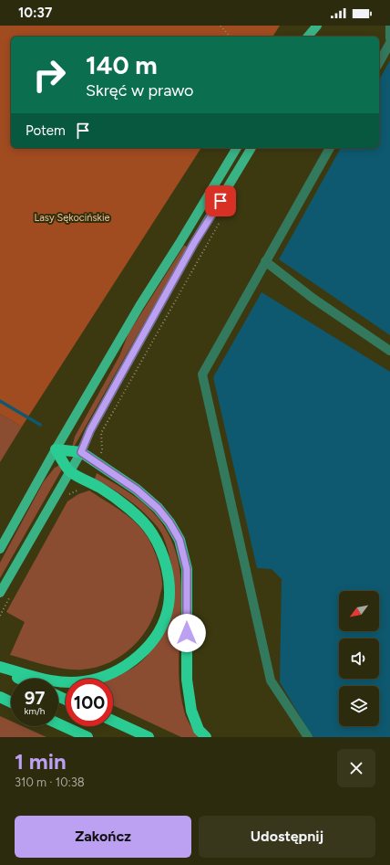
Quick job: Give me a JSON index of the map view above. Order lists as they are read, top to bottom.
{
  "parks": ["Lasy Sękocińskie"],
  "north": "bottom left",
  "page": {
    "status": "10:37",
    "turn": ["140 m", "Skręć w prawo"],
    "then": "Potem",
    "speed": "97 km/h",
    "limit": "100",
    "heading": ["1 min", "310 m · 10:38"],
    "buttons": ["Zakończ", "Udostępnij"]
  }
}
